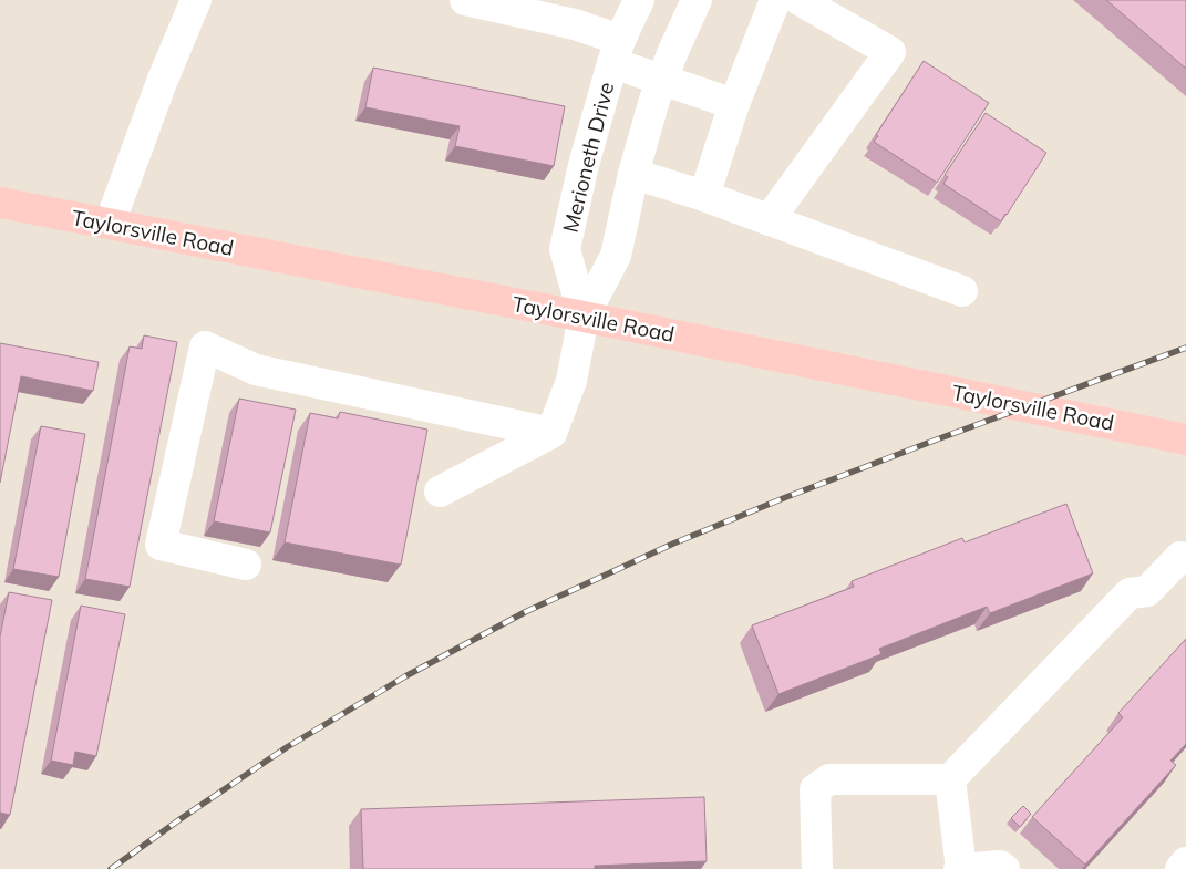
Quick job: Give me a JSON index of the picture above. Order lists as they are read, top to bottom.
{
  "streets": {
    "main road": ["Taylorsville Road"],
    "street": ["Merioneth Drive"]
  },
  "crossings": [
    ["Merioneth Drive", "Taylorsville Road"]
  ]
}
